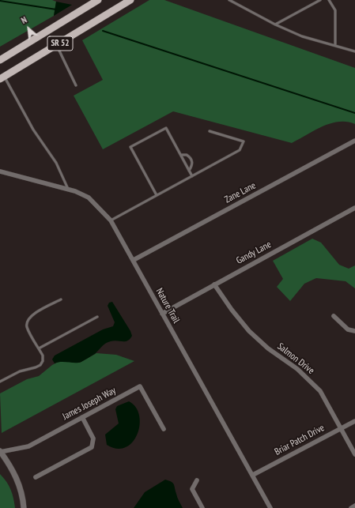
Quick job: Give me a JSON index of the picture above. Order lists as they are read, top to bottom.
{
  "streets": {
    "main road": ["SR 52"],
    "street": [
      "Zane Lane",
      "Gandy Lane",
      "Nature Trail",
      "Salmon Drive",
      "James Joseph Way",
      "Briar Patch Drive"
    ]
  },
  "crossings": [
    ["Zane Lane", "Nature Trail"],
    ["Gandy Lane", "Nature Trail"],
    ["Gandy Lane", "Salmon Drive"],
    ["Nature Trail", "Briar Patch Drive"],
    ["Salmon Drive", "Briar Patch Drive"]
  ],
  "north": "top left"
}
